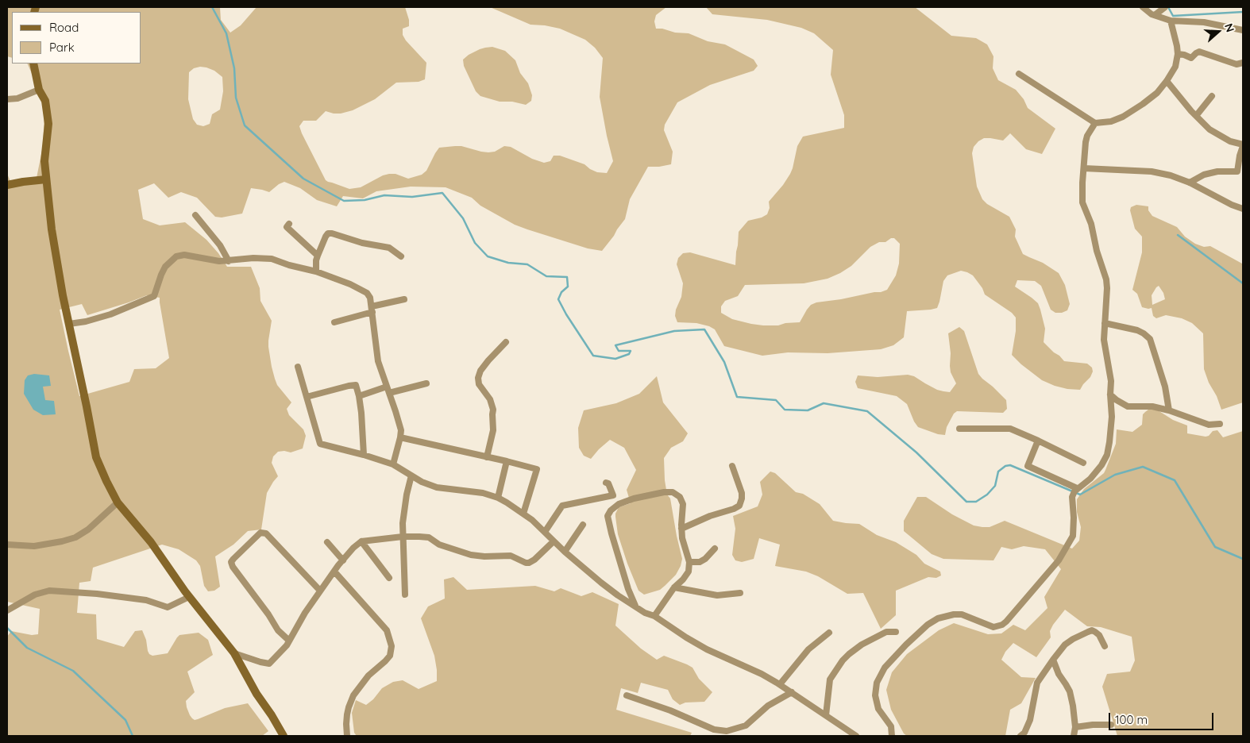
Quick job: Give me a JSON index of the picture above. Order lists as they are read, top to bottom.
{
  "legend": ["Road", "Park"],
  "scale_bar": "100 m",
  "north": "right"
}
